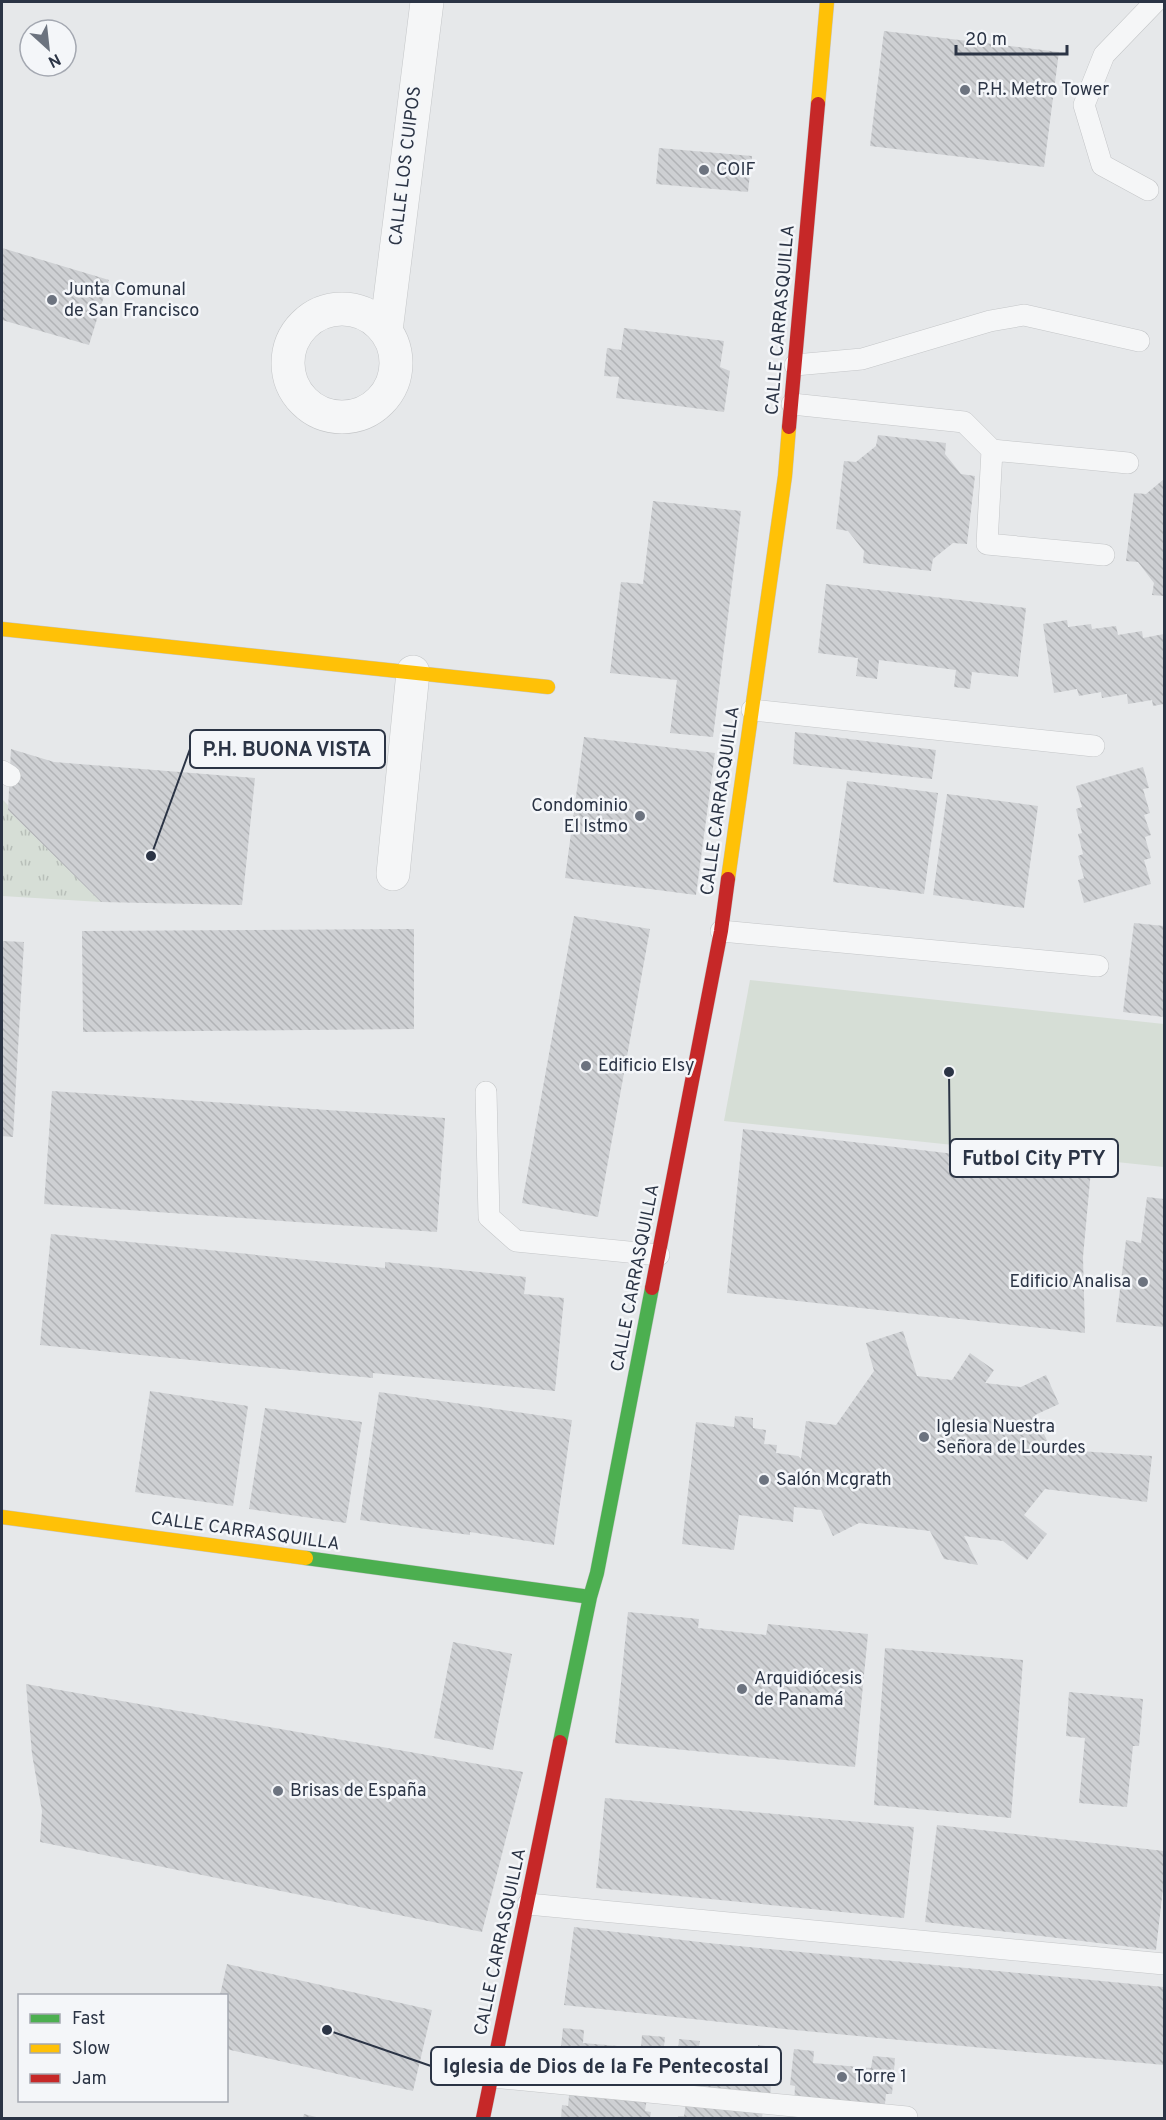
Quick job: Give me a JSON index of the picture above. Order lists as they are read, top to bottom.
{
  "streets": {
    "street": ["CALLE LOS CUIPOS", "CALLE CARRASQUILLA"]
  },
  "places": [
    "P.H. Metro Tower",
    "COIF",
    "Junta Comunal de San Francisco",
    "Condominio El Istmo",
    "P.H. BUONA VISTA",
    "Edificio Elsy",
    "Futbol City PTY",
    "Edificio Analisa",
    "Iglesia Nuestra Señora de Lourdes",
    "Salón Mcgrath",
    "Arquidiócesis de Panamá",
    "Brisas de España",
    "Iglesia de Dios de la Fe Pentecostal",
    "Torre 1"
  ],
  "legend": ["Fast", "Slow", "Jam"],
  "scale_bar": "20 m",
  "north": "bottom right"
}
